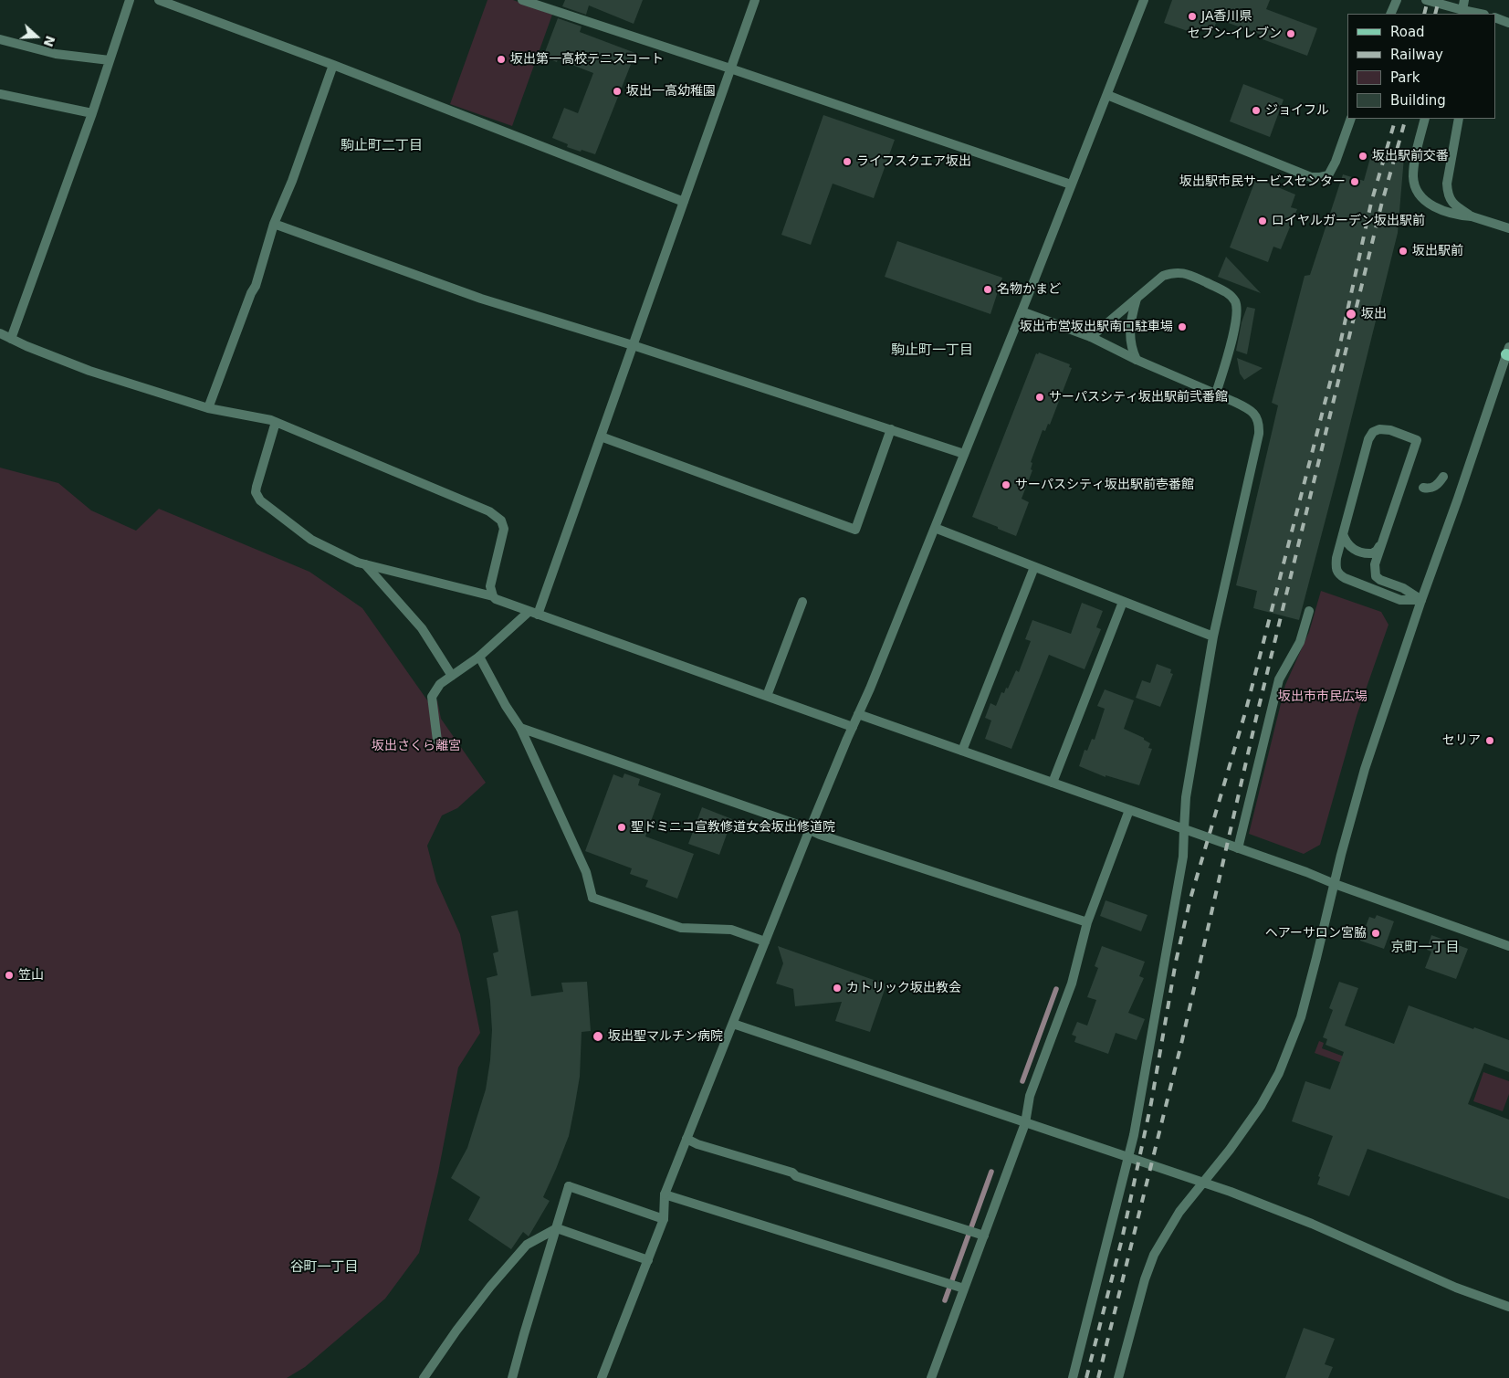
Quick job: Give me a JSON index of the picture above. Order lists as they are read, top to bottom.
{
  "districts": [
    "駒止町二丁目",
    "駒止町一丁目",
    "京町一丁目",
    "谷町一丁目"
  ],
  "parks": ["坂出市市民広場", "坂出さくら離宮"],
  "places": [
    "JA香川県",
    "セブン-イレブン",
    "坂出第一高校テニスコート",
    "坂出一高幼稚園",
    "ジョイフル",
    "坂出駅前交番",
    "ライフスクエア坂出",
    "坂出駅市民サービスセンター",
    "ロイヤルガーデン坂出駅前",
    "坂出駅前",
    "名物かまど",
    "坂出",
    "坂出市営坂出駅南口駐車場",
    "サーパスシティ坂出駅前弐番館",
    "サーパスシティ坂出駅前壱番館",
    "セリア",
    "聖ドミニコ宣教修道女会坂出修道院",
    "ヘアーサロン宮脇",
    "笠山",
    "カトリック坂出教会",
    "坂出聖マルチン病院"
  ],
  "legend": [
    "Road",
    "Railway",
    "Park",
    "Building"
  ],
  "north": "right"
}
